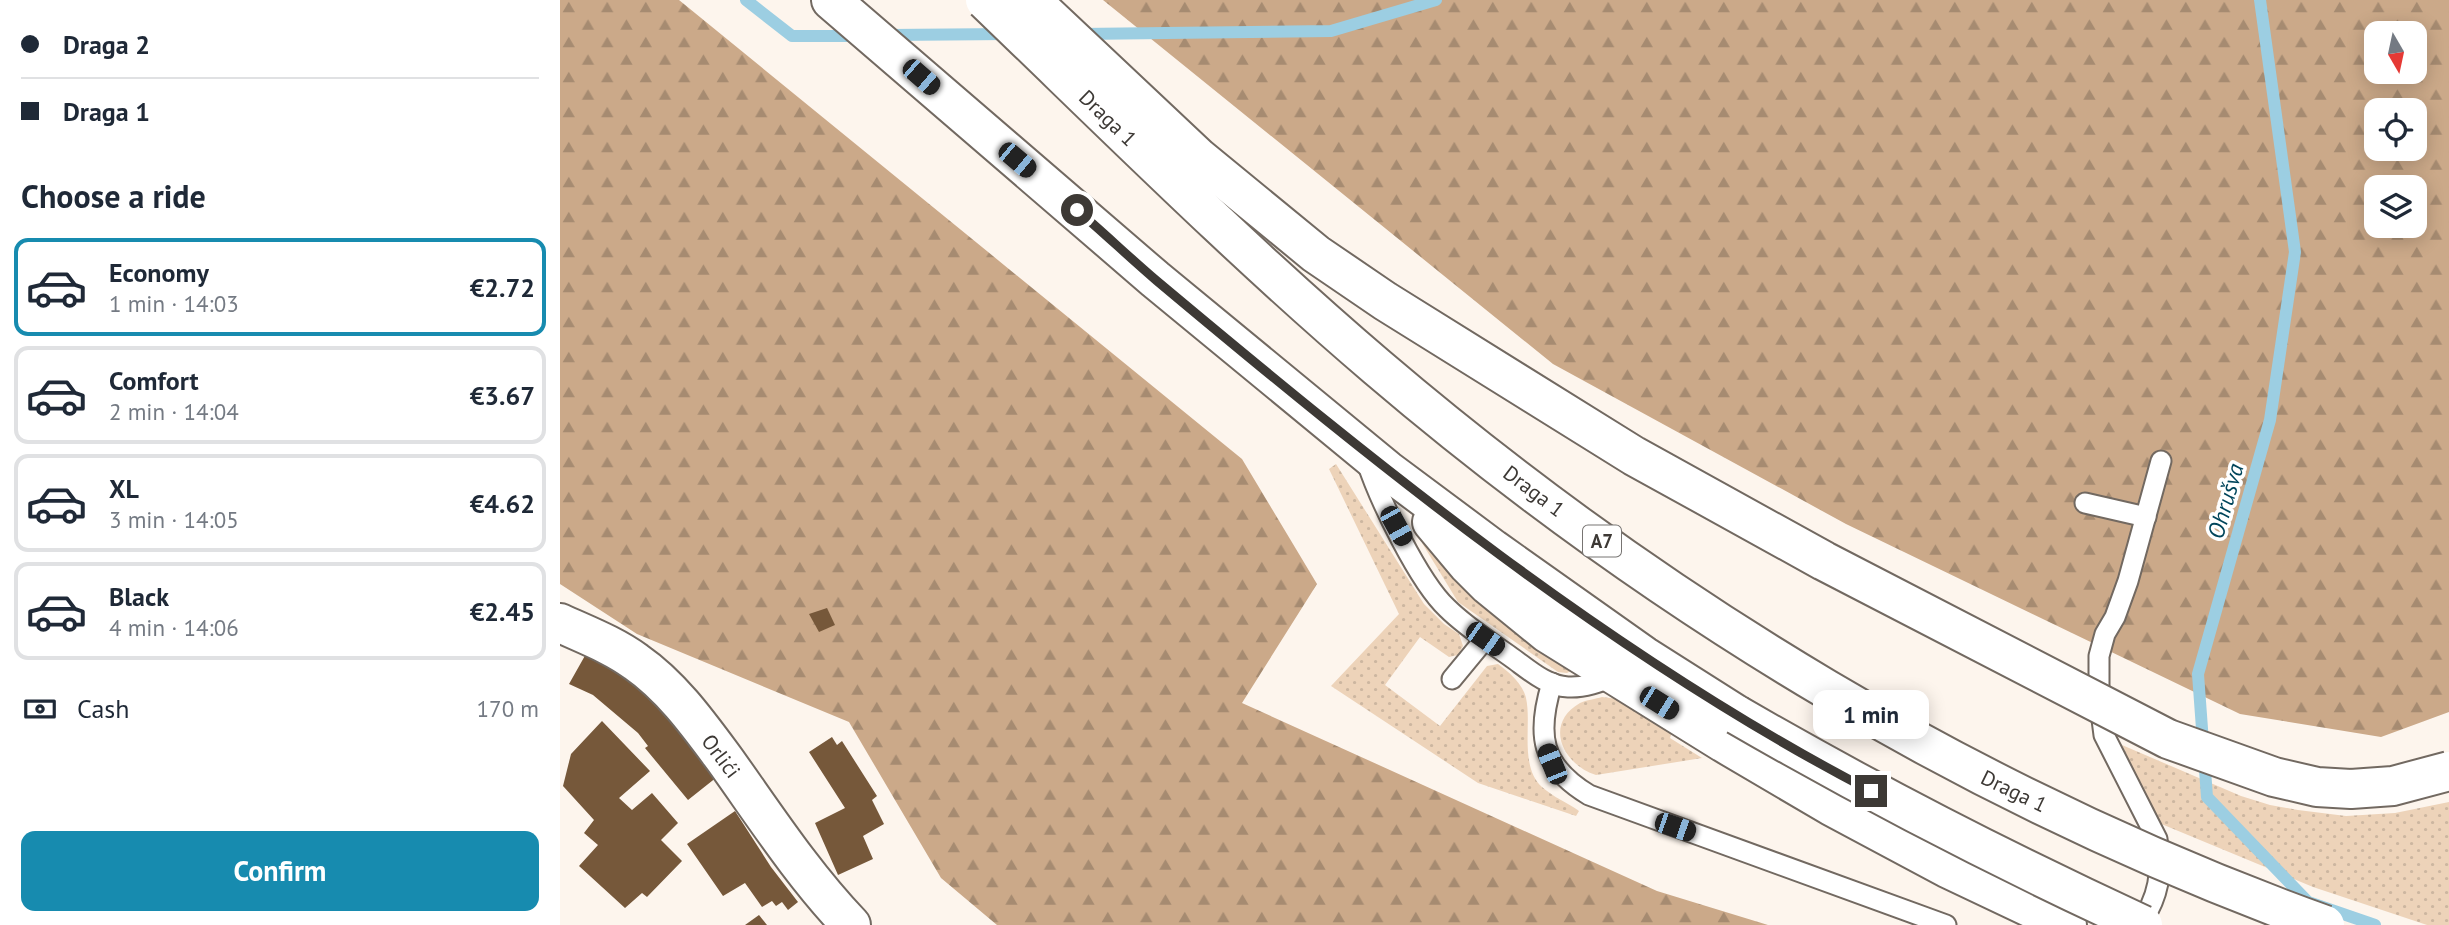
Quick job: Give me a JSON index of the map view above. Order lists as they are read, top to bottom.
{
  "streets": {
    "main road": ["Draga 1", "A7", "Orlići"]
  },
  "water": ["Ohrušva"],
  "north": "bottom",
  "page": {
    "banner": ["Draga 2", "Draga 1"],
    "heading": "Choose a ride",
    "list": [
      {
        "name": "Economy",
        "note": "1 min · 14:03",
        "value": "€2.72"
      },
      {
        "name": "Comfort",
        "note": "2 min · 14:04",
        "value": "€3.67"
      },
      {
        "name": "XL",
        "note": "3 min · 14:05",
        "value": "€4.62"
      },
      {
        "name": "Black",
        "note": "4 min · 14:06",
        "value": "€2.45"
      }
    ],
    "pay": ["Cash", "170 m"],
    "bubble": "1 min",
    "buttons": "Confirm"
  }
}
